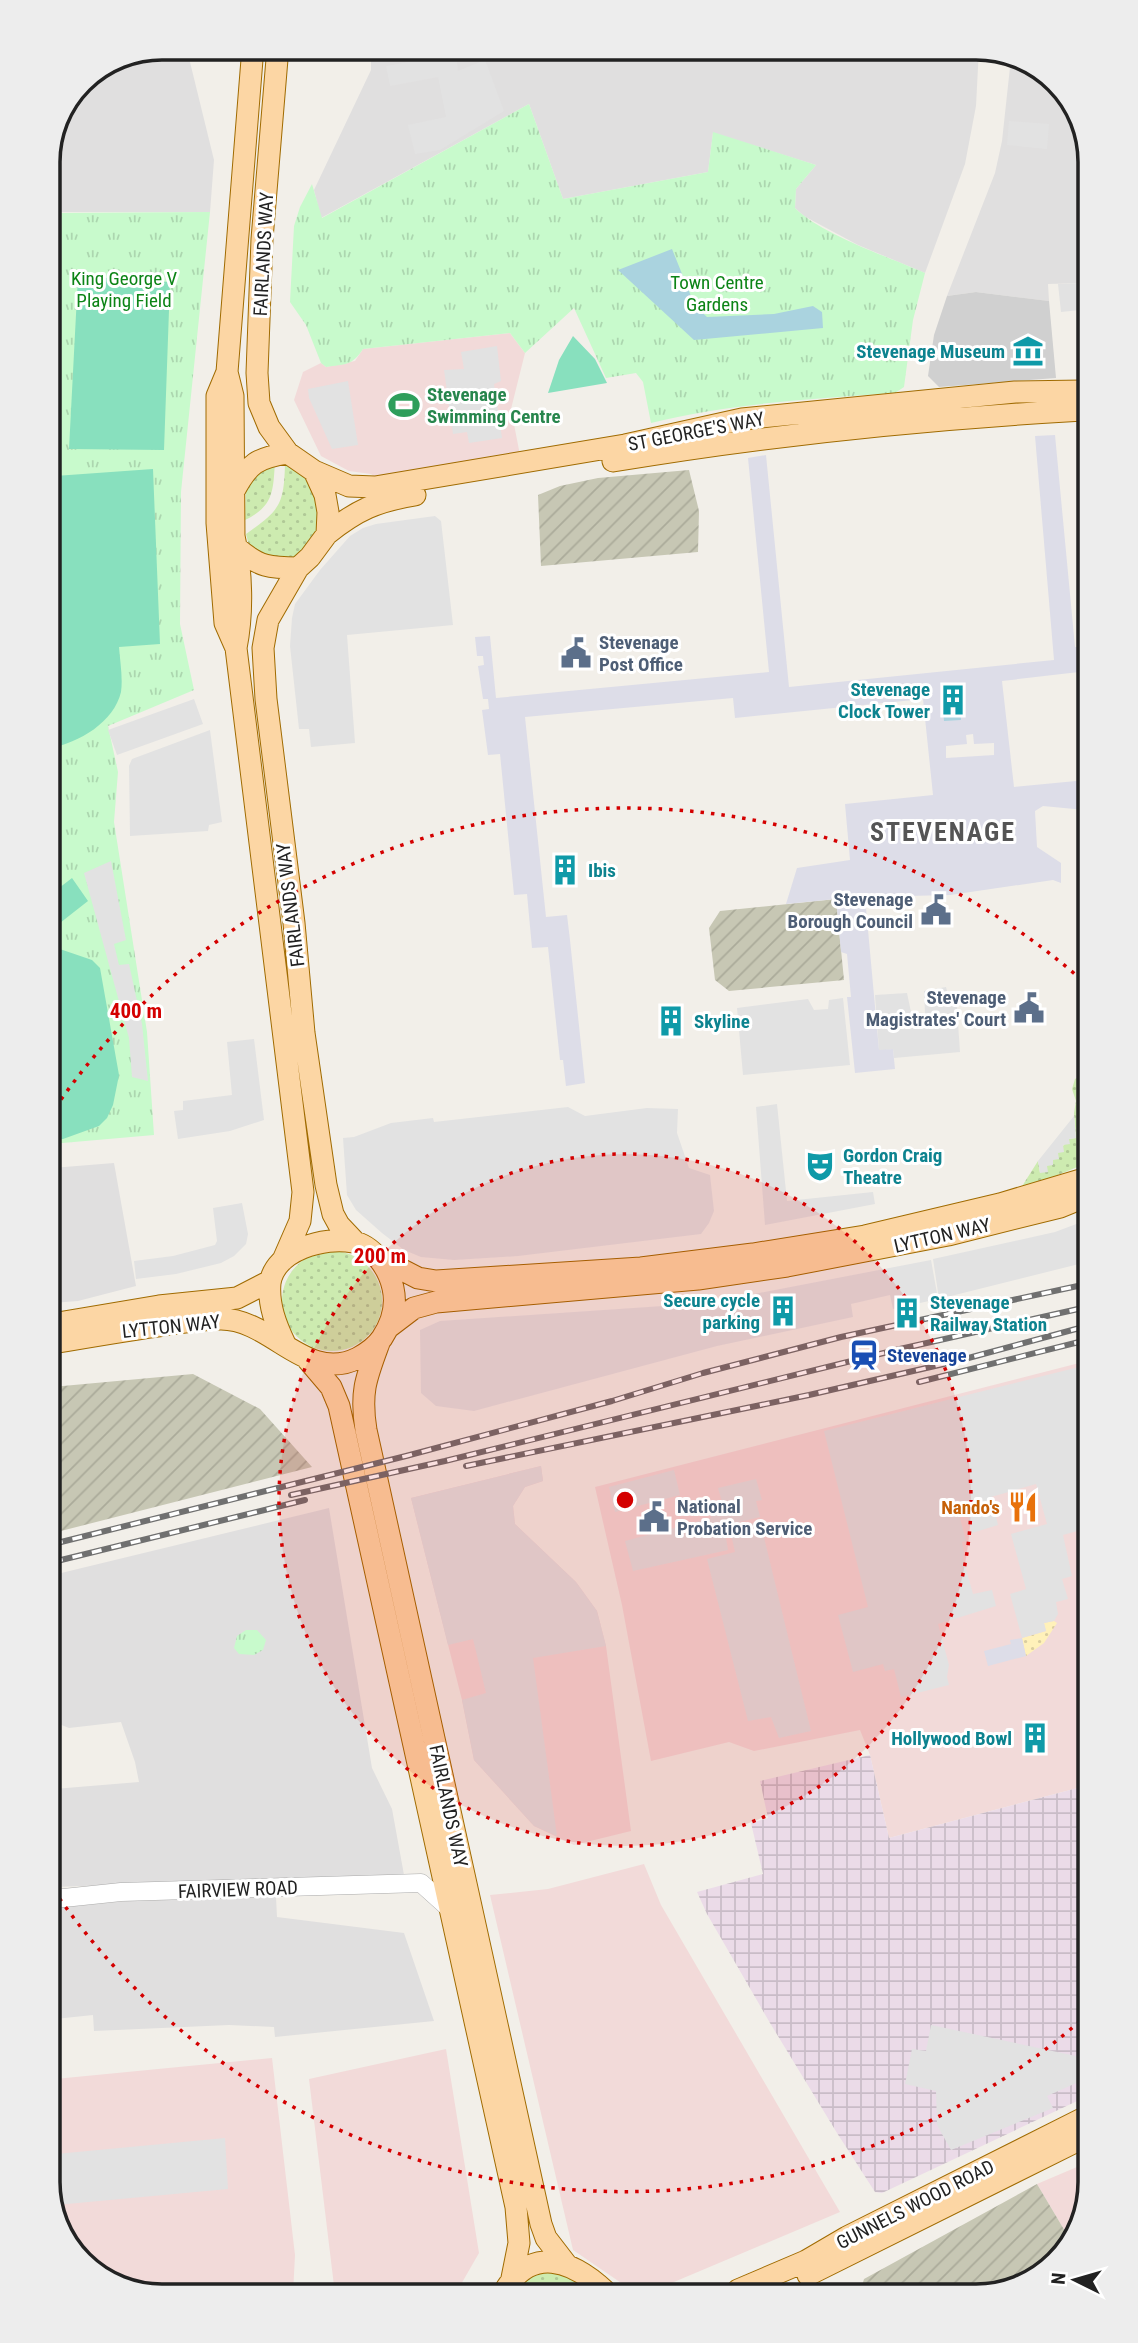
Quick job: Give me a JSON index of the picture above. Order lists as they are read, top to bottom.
{
  "streets": {
    "main road": [
      "FAIRLANDS WAY",
      "ST GEORGE'S WAY",
      "LYTTON WAY",
      "GUNNELS WOOD ROAD"
    ],
    "street": ["FAIRVIEW ROAD"]
  },
  "crossings": [
    ["FAIRLANDS WAY", "ST GEORGE'S WAY"],
    ["FAIRLANDS WAY", "LYTTON WAY"]
  ],
  "districts": ["STEVENAGE"],
  "parks": ["King George V Playing Field", "Town Centre Gardens"],
  "places": {
    "museum": ["Stevenage Museum"],
    "sports": ["Stevenage Swimming Centre"],
    "public building": [
      "Stevenage Post Office",
      "Stevenage Borough Council",
      "Stevenage Magistrates' Court",
      "National Probation Service"
    ],
    "building": [
      "Stevenage Clock Tower",
      "Ibis",
      "Skyline",
      "Secure cycle parking",
      "Stevenage Railway Station",
      "Hollywood Bowl"
    ],
    "theatre": ["Gordon Craig Theatre"],
    "station": ["Stevenage"],
    "restaurant": ["Nando's"]
  },
  "north": "left",
  "rings": ["400 m", "200 m"]
}
